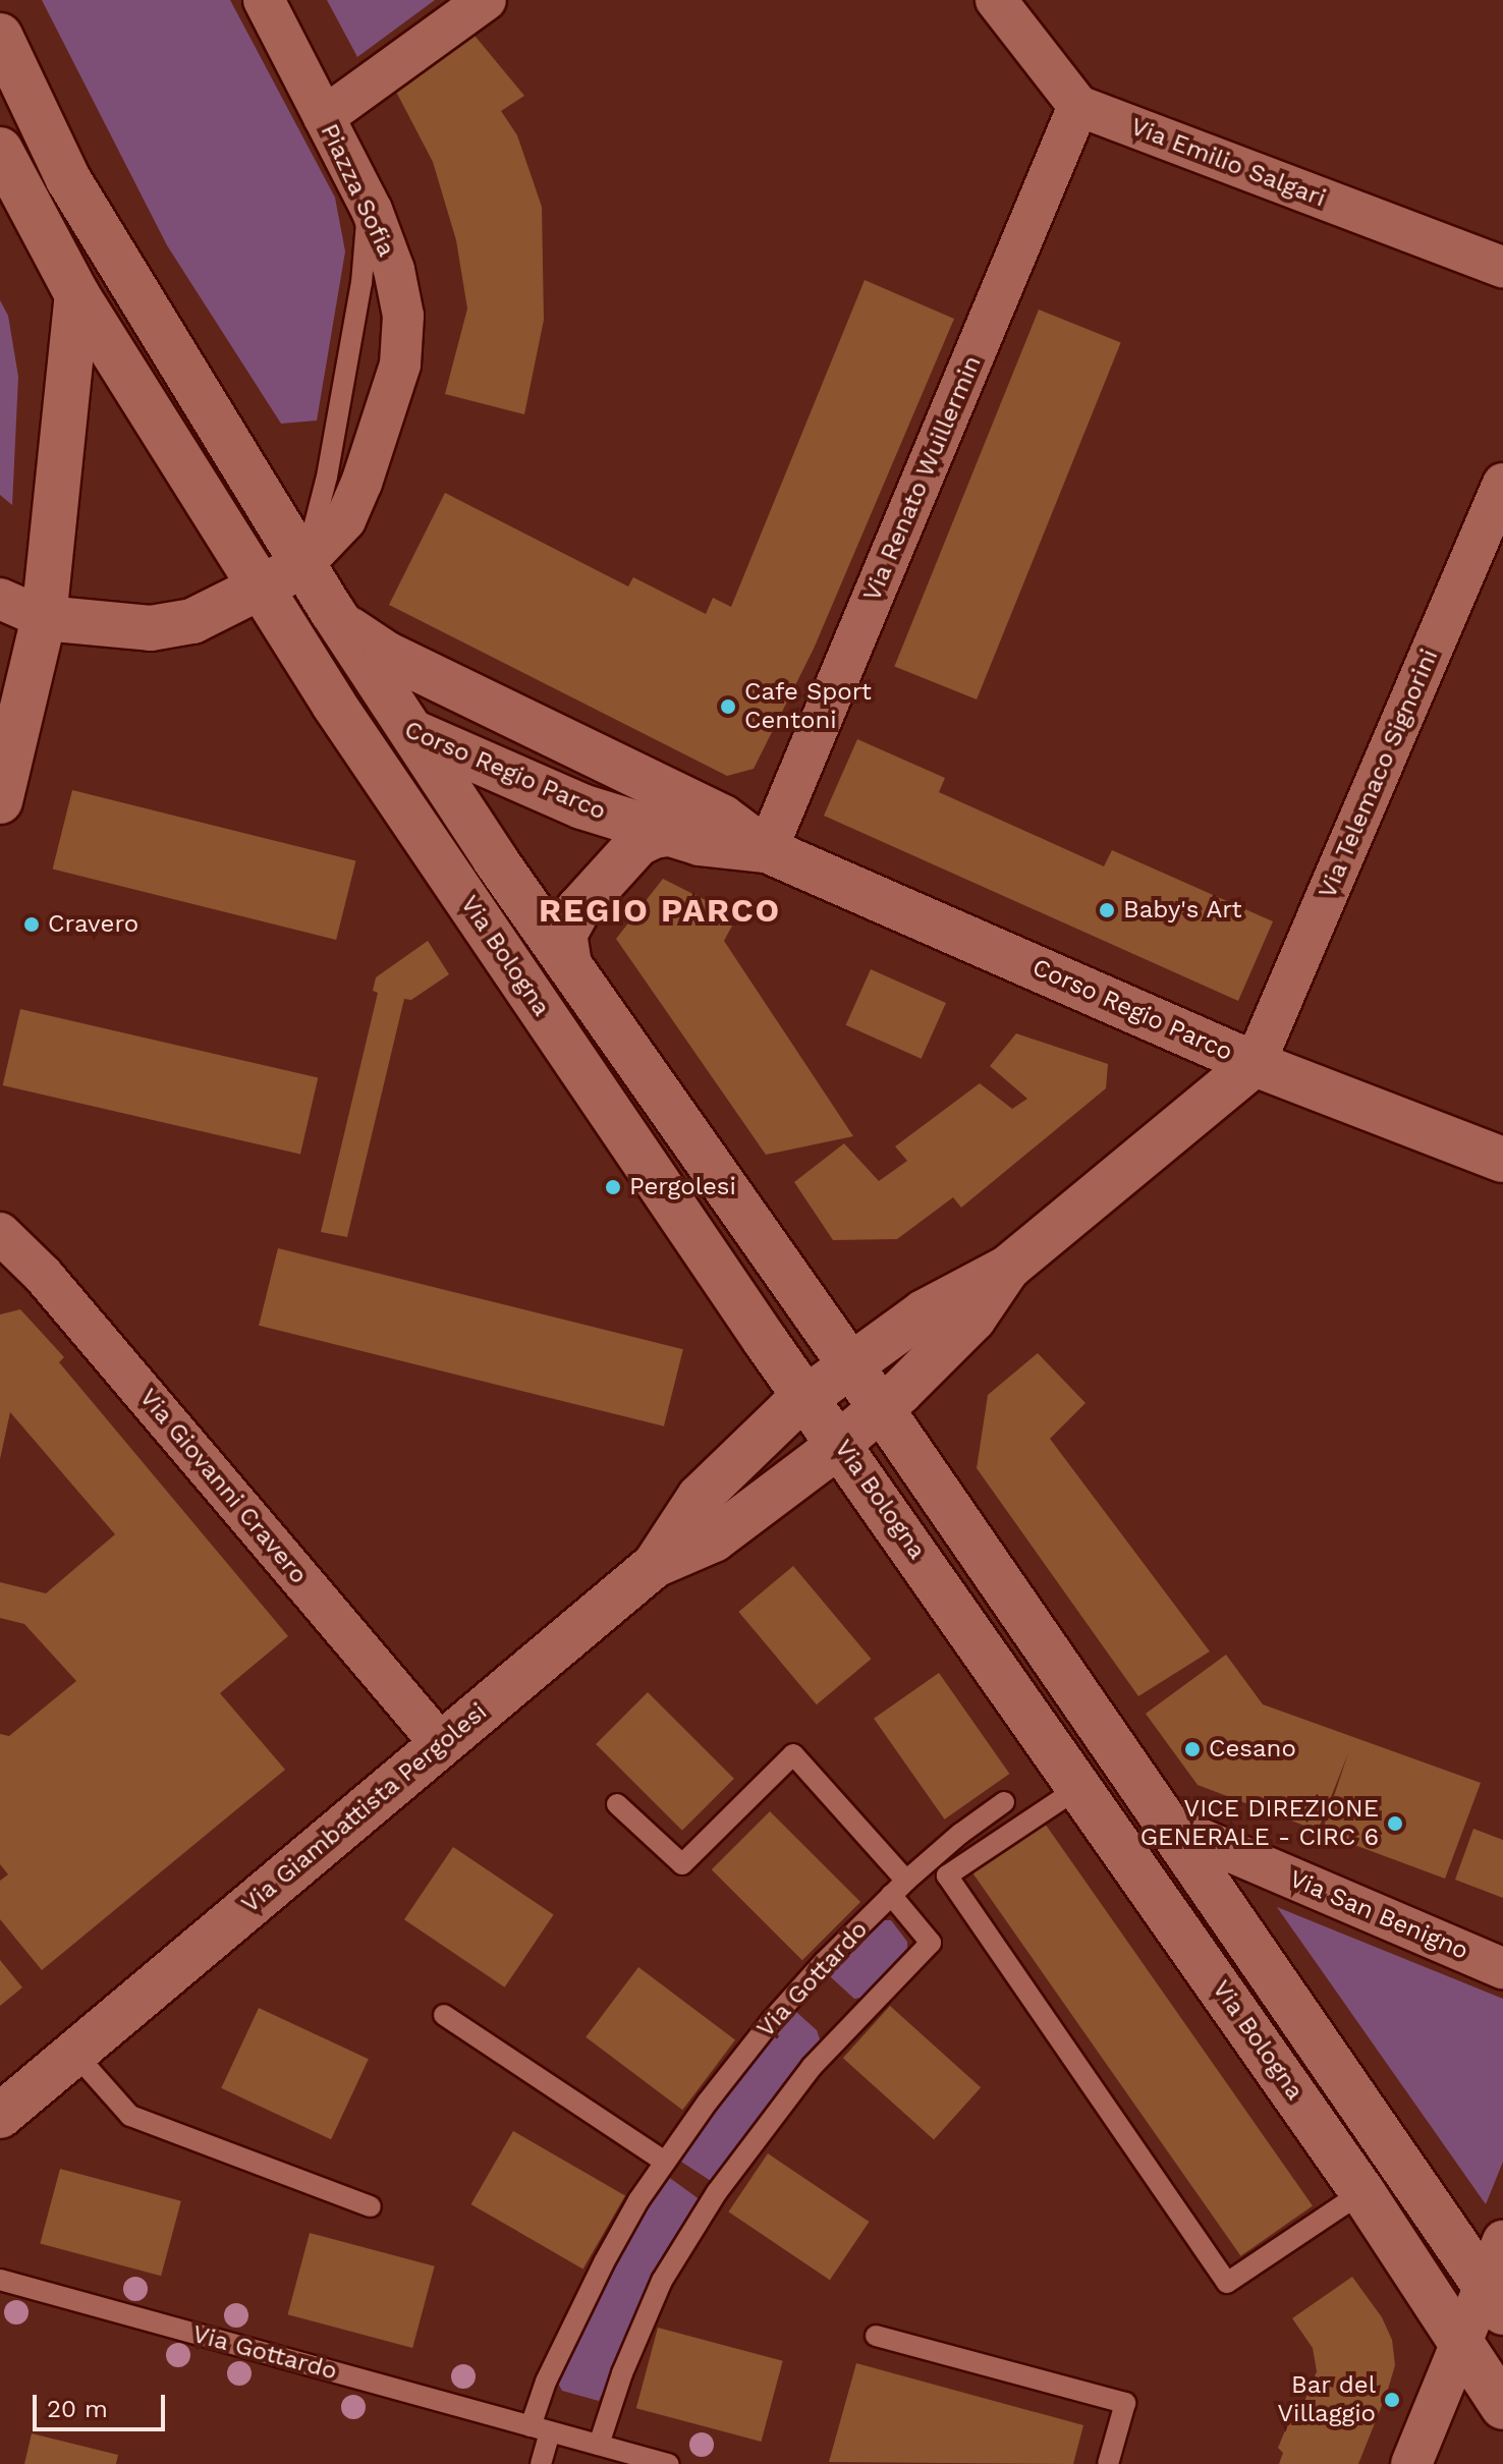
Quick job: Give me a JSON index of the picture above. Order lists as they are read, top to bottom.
{
  "streets": {
    "main road": [
      "Piazza Sofia",
      "Corso Regio Parco",
      "Via Bologna",
      "Via Giambattista Pergolesi"
    ],
    "street": [
      "Via Emilio Salgari",
      "Via Renato Wuillermin",
      "Via Telemaco Signorini",
      "Via Giovanni Cravero",
      "Via San Benigno"
    ],
    "lane": ["Via Gottardo"]
  },
  "crossings": [
    ["Via Emilio Salgari", "Via Renato Wuillermin"],
    ["Piazza Sofia", "Via Bologna"],
    ["Via Renato Wuillermin", "Corso Regio Parco"],
    ["Corso Regio Parco", "Via Telemaco Signorini"],
    ["Corso Regio Parco", "Via Bologna"],
    ["Corso Regio Parco", "Via Giambattista Pergolesi"],
    ["Via Telemaco Signorini", "Via Giambattista Pergolesi"],
    ["Via Bologna", "Via Giambattista Pergolesi"],
    ["Via Bologna", "Via San Benigno"],
    ["Via Giovanni Cravero", "Via Giambattista Pergolesi"]
  ],
  "districts": ["REGIO PARCO"],
  "places": [
    "Cafe Sport Centoni",
    "Baby's Art",
    "Cravero",
    "Pergolesi",
    "Cesano",
    "VICE DIREZIONE GENERALE - CIRC 6",
    "Bar del Villaggio"
  ],
  "scale_bar": "20 m"
}
